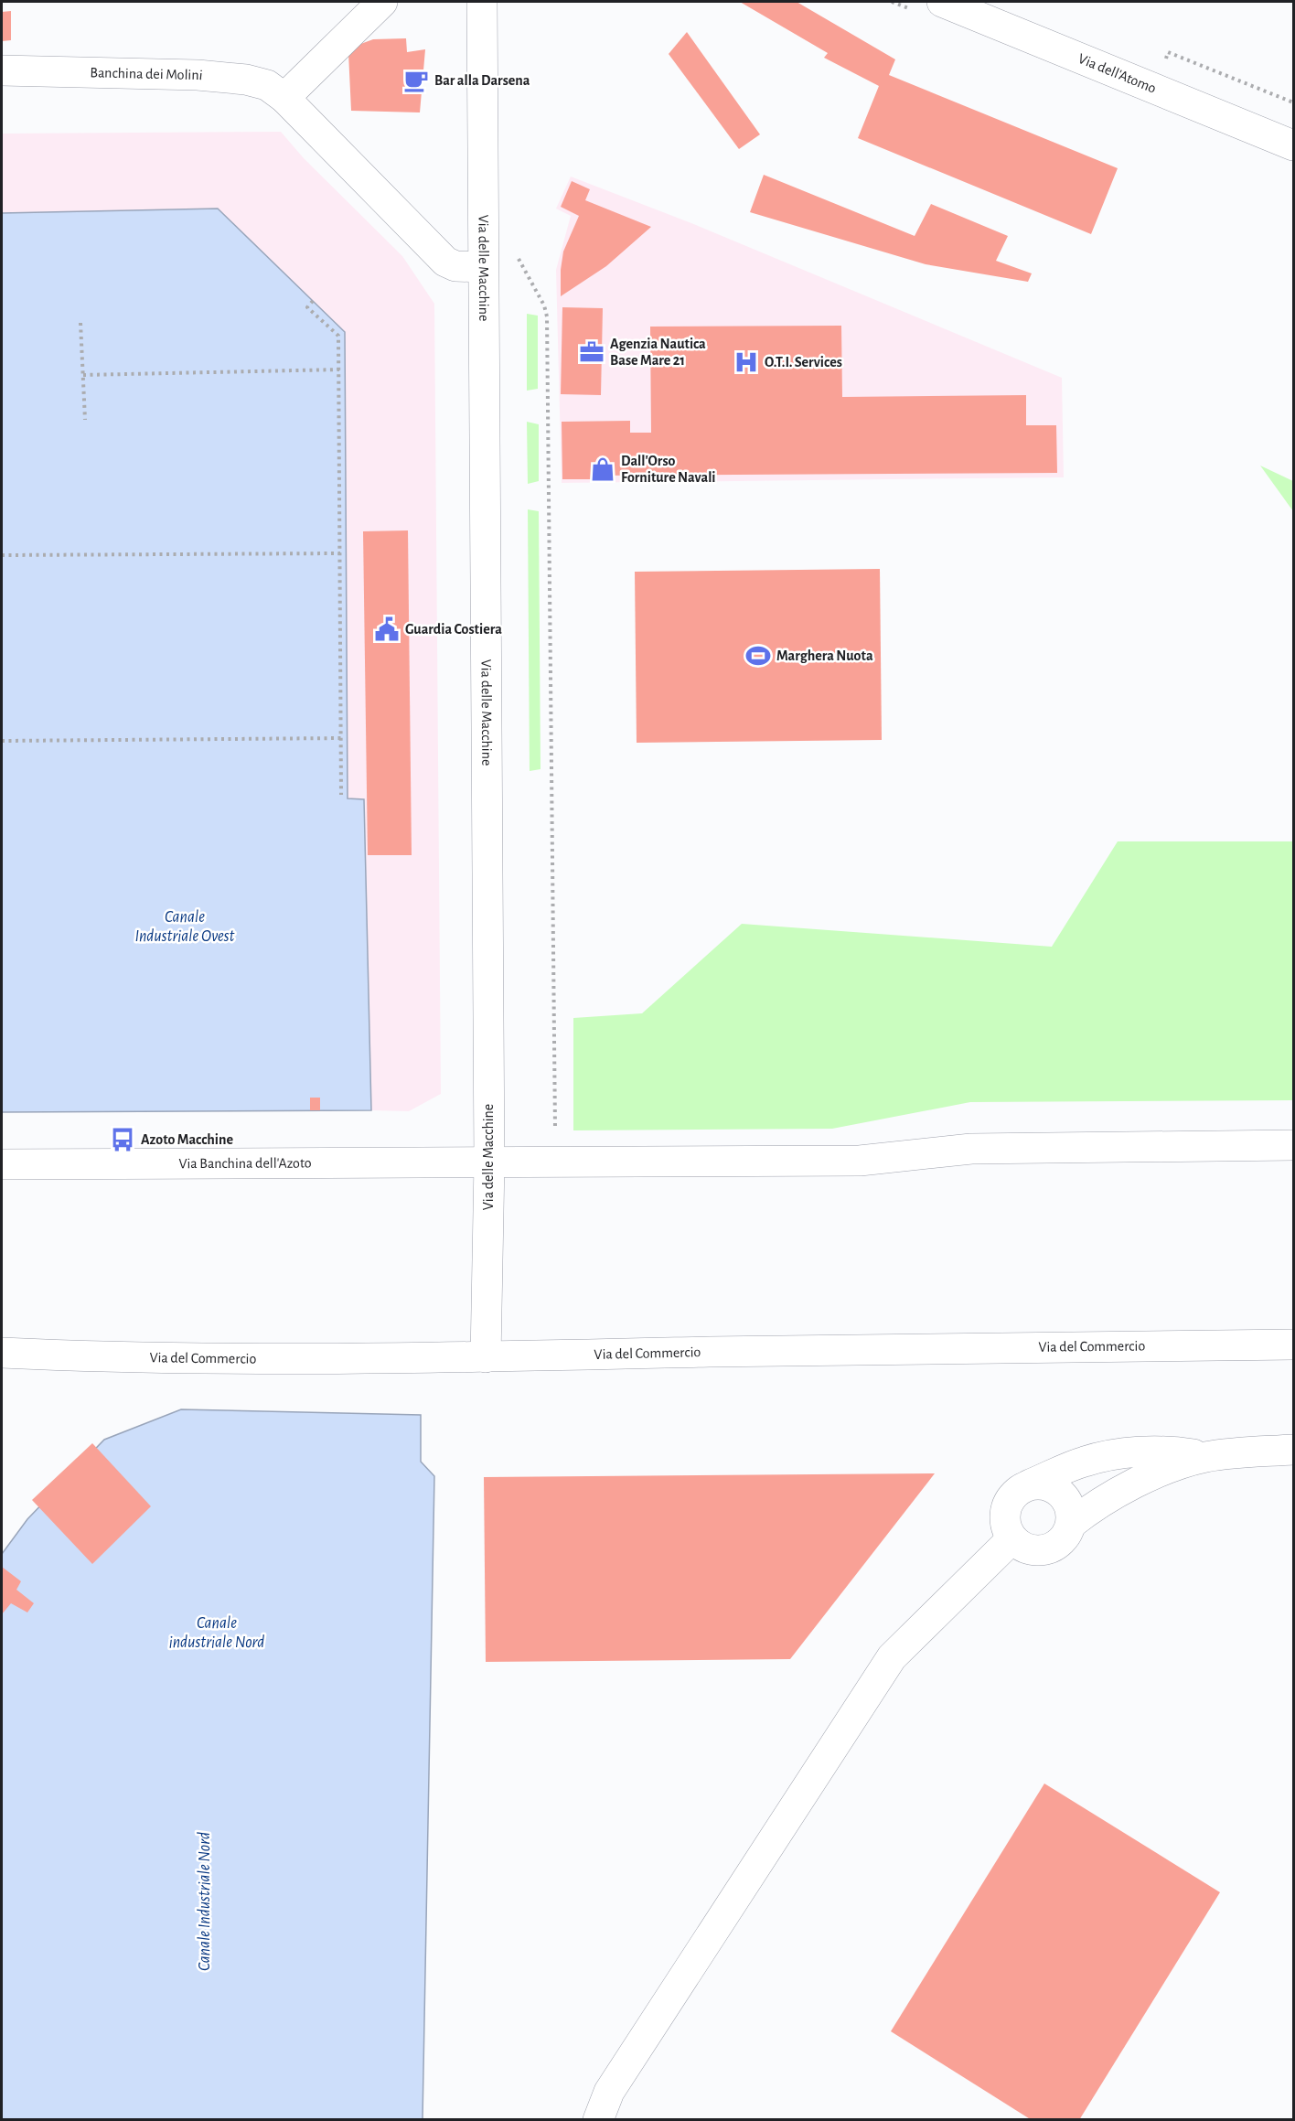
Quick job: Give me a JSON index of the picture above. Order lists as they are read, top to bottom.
{
  "streets": {
    "street": [
      "Via dell'Atomo",
      "Banchina dei Molini",
      "Via delle Macchine",
      "Via Banchina dell'Azoto",
      "Via del Commercio"
    ]
  },
  "crossings": [
    ["Banchina dei Molini", "Via delle Macchine"],
    ["Via delle Macchine", "Via Banchina dell'Azoto"],
    ["Via delle Macchine", "Via del Commercio"]
  ],
  "water": ["Canale Industriale Ovest", "Canale industriale Nord", "Canale Industriale Nord"],
  "places": {
    "cafe": ["Bar alla Darsena"],
    "office": ["Agenzia Nautica Base Mare 21"],
    "hospital": ["O.T.I. Services"],
    "shop": ["Dall'Orso Forniture Navali"],
    "public building": ["Guardia Costiera"],
    "sports": ["Marghera Nuota"],
    "bus stop": ["Azoto Macchine"]
  }
}
